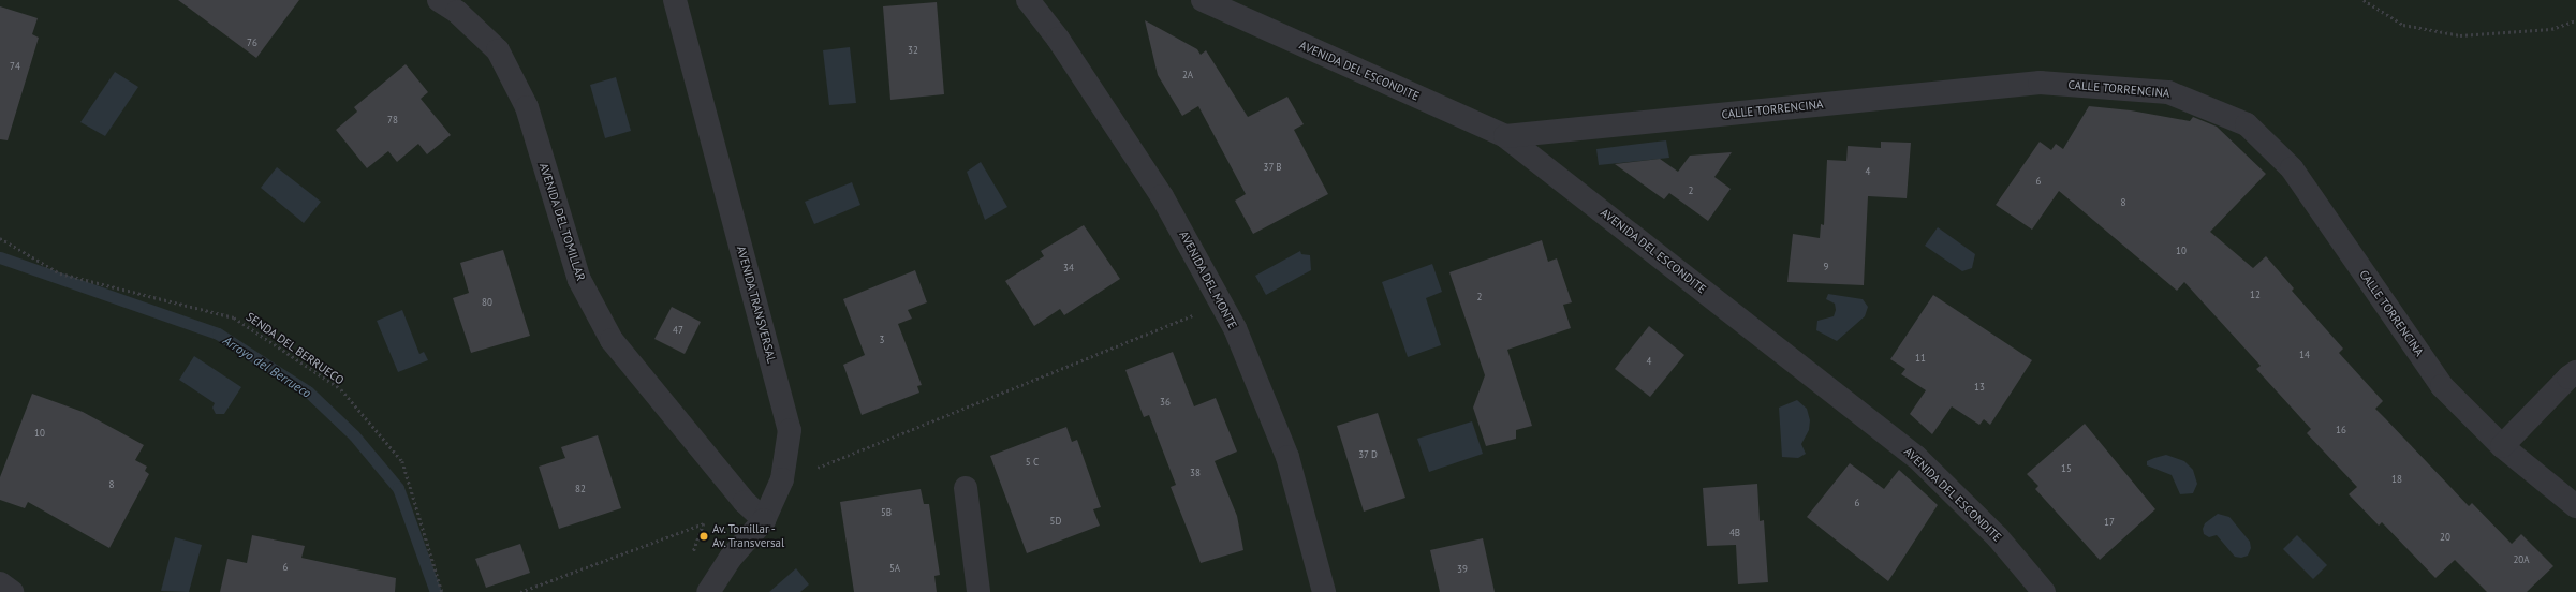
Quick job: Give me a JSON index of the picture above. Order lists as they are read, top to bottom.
{
  "streets": {
    "street": [
      "AVENIDA DEL ESCONDITE",
      "CALLE TORRENCINA",
      "AVENIDA DEL TOMILLAR",
      "AVENIDA DEL MONTE",
      "AVENIDA TRANSVERSAL"
    ],
    "path": ["SENDA DEL BERRUECO"]
  },
  "crossings": [
    ["AVENIDA DEL ESCONDITE", "CALLE TORRENCINA"],
    ["AVENIDA DEL TOMILLAR", "AVENIDA TRANSVERSAL"]
  ],
  "water": ["Arroyo del Berrueco"],
  "places": ["Av. Tomillar - Av. Transversal"],
  "house_numbers": [
    "76",
    "32",
    "74",
    "2A",
    "78",
    "37 B",
    "4",
    "6",
    "2",
    "8",
    "10",
    "9",
    "34",
    "12",
    "2",
    "80",
    "47",
    "3",
    "14",
    "11",
    "4",
    "13",
    "36",
    "16",
    "10",
    "37 D",
    "5 C",
    "15",
    "38",
    "18",
    "8",
    "82",
    "6",
    "5B",
    "5D",
    "17",
    "4B",
    "20",
    "20A",
    "6",
    "5A",
    "39"
  ]
}
